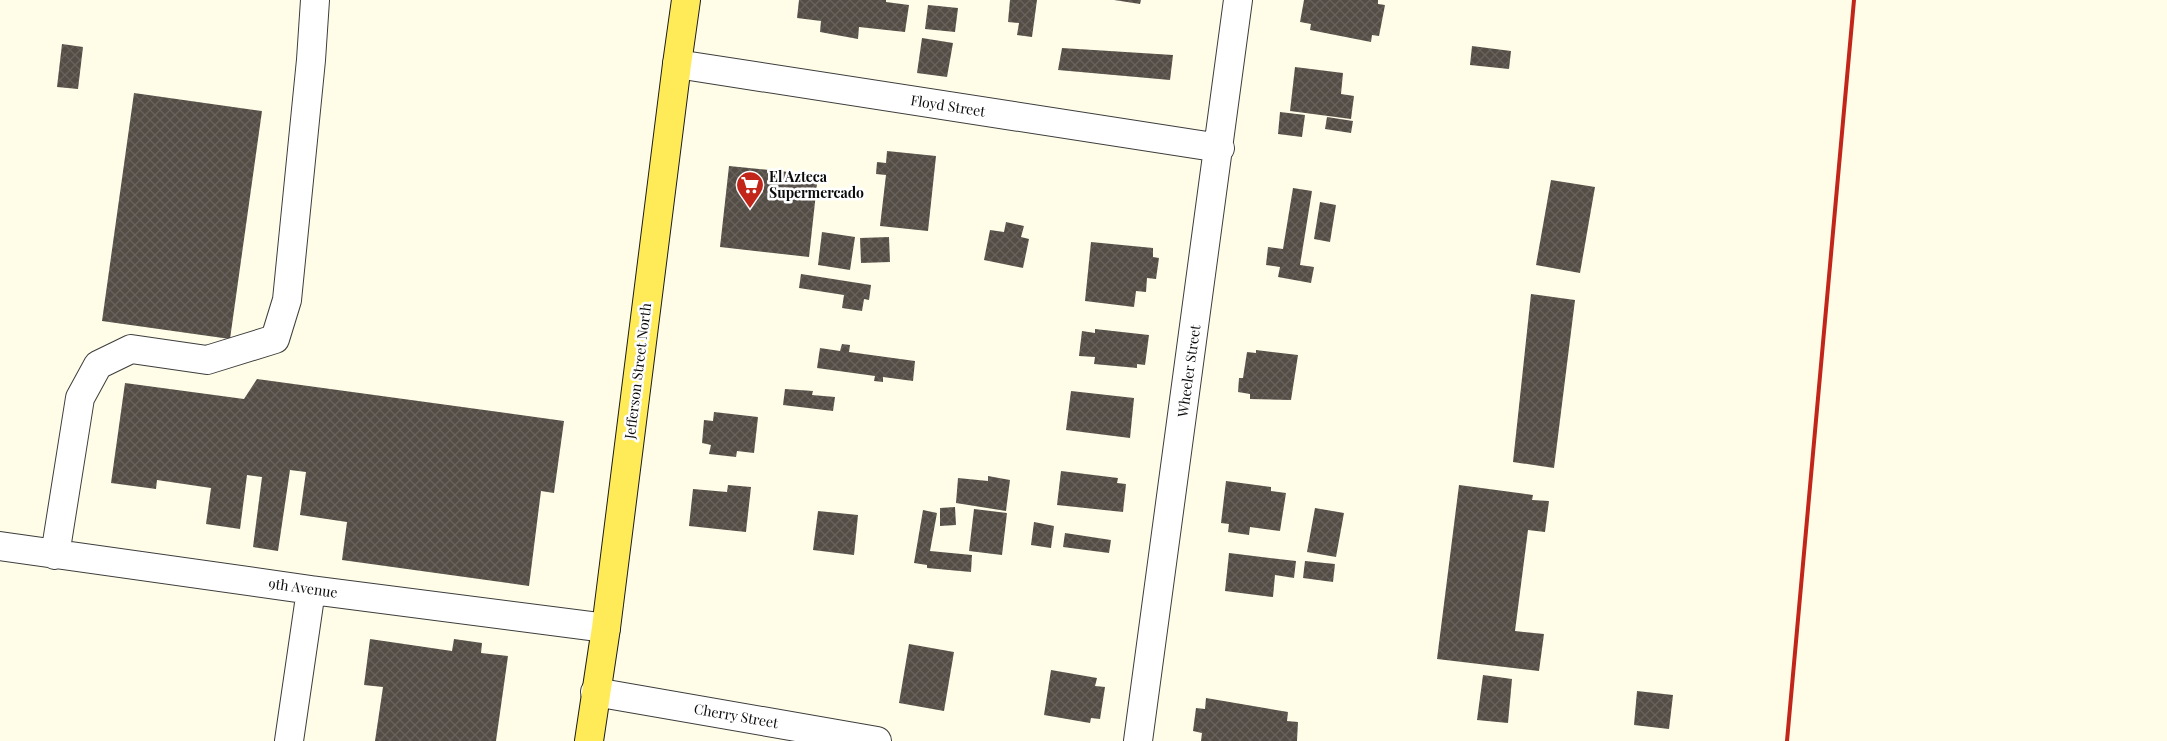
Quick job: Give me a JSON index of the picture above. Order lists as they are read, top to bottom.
{
  "streets": {
    "main road": ["Jefferson Street North"],
    "street": [
      "Floyd Street",
      "Wheeler Street",
      "9th Avenue",
      "Cherry Street"
    ]
  },
  "crossings": [
    ["Floyd Street", "Jefferson Street North"],
    ["Floyd Street", "Wheeler Street"],
    ["Jefferson Street North", "9th Avenue"],
    ["Jefferson Street North", "Cherry Street"]
  ],
  "places": {
    "supermarket": ["El Azteca Supermercado"]
  }
}
